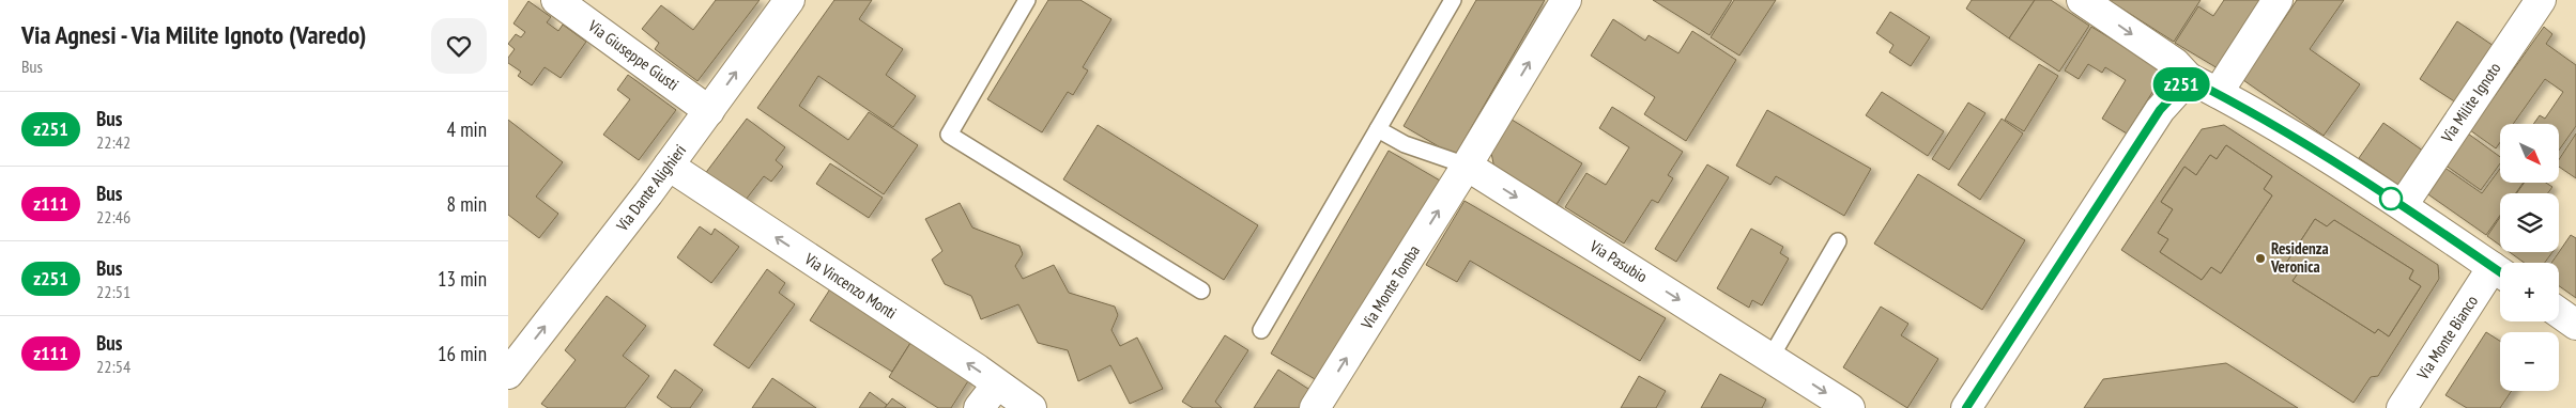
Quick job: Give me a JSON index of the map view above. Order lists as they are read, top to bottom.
{
  "streets": {
    "street": [
      "Via Giuseppe Giusti",
      "Via Milite Ignoto",
      "Via Dante Alighieri",
      "Via Pasubio",
      "Via Vincenzo Monti",
      "Via Monte Tomba",
      "Via Monte Bianco"
    ]
  },
  "crossings": [
    ["Via Giuseppe Giusti", "Via Dante Alighieri"],
    ["Via Dante Alighieri", "Via Vincenzo Monti"],
    ["Via Pasubio", "Via Monte Tomba"]
  ],
  "one_way": [
    "Via Dante Alighieri",
    "Via Pasubio",
    "Via Vincenzo Monti",
    "Via Monte Tomba"
  ],
  "places": ["Residenza Veronica"],
  "lines": ["bus line z251"],
  "north": "bottom right",
  "page": {
    "heading": ["Via Agnesi - Via Milite Ignoto (Varedo)", "Bus"],
    "on_map": "z251",
    "list": [
      {
        "mark": "z251",
        "name": "Bus",
        "note": "22:42",
        "value": "4 min"
      },
      {
        "mark": "z111",
        "name": "Bus",
        "note": "22:46",
        "value": "8 min"
      },
      {
        "mark": "z251",
        "name": "Bus",
        "note": "22:51",
        "value": "13 min"
      },
      {
        "mark": "z111",
        "name": "Bus",
        "note": "22:54",
        "value": "16 min"
      }
    ],
    "map_buttons": ["+", "−"]
  }
}
